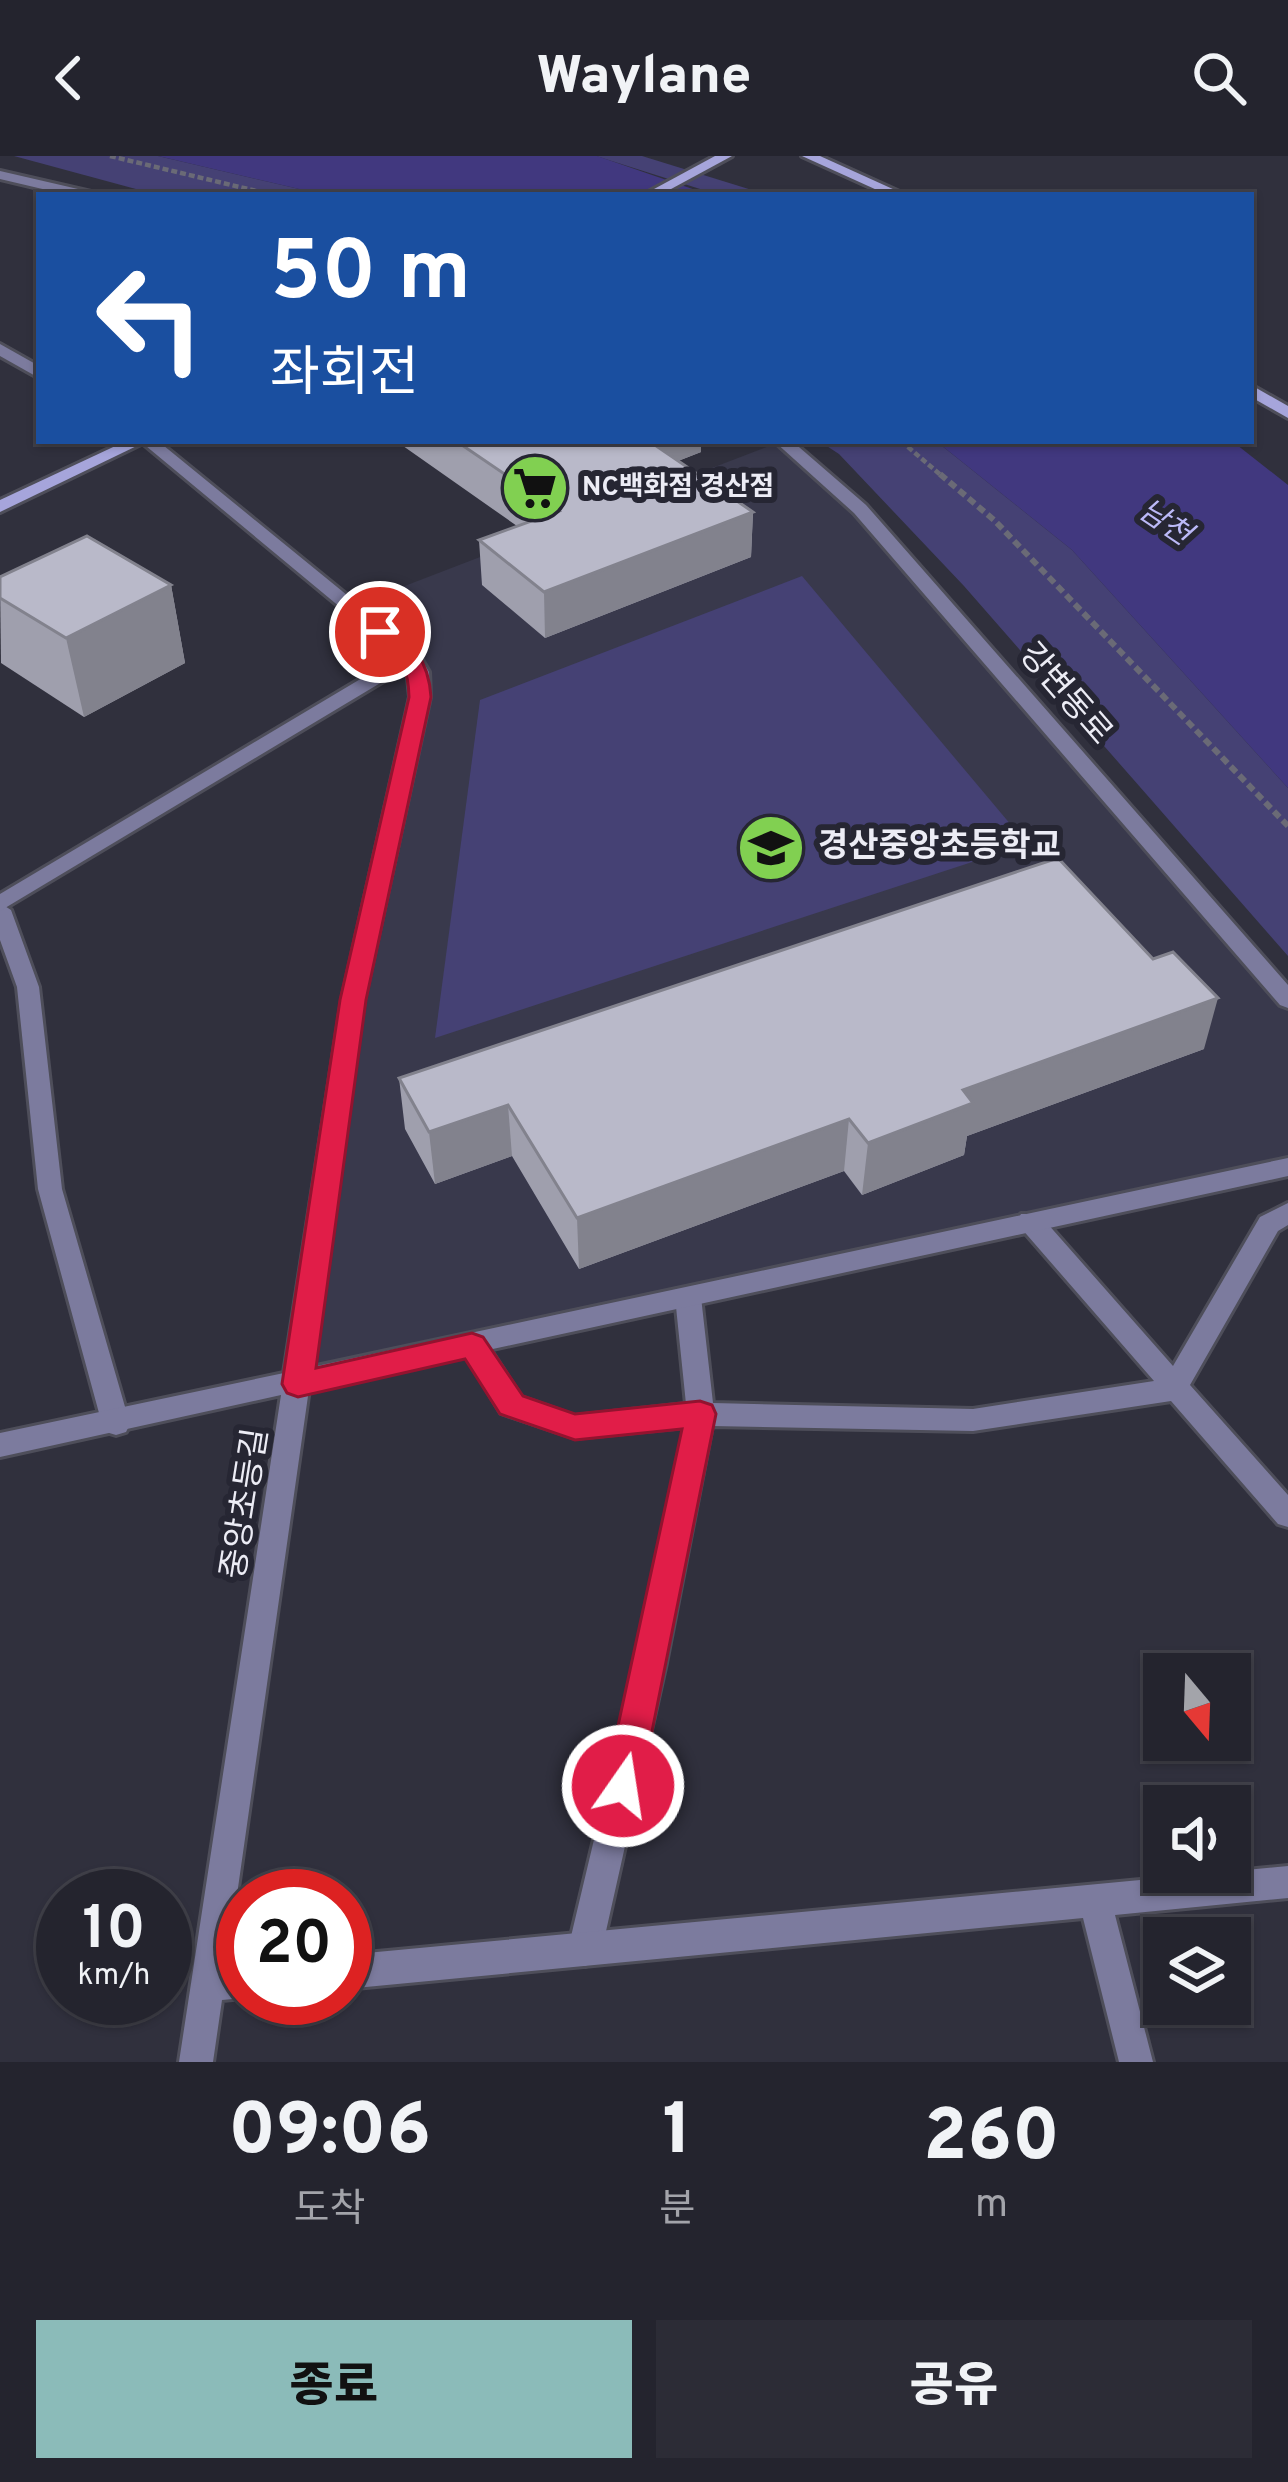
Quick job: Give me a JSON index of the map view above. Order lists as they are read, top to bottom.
{
  "streets": {
    "street": ["강변동로", "중앙초등길"]
  },
  "water": ["남천"],
  "places": {
    "supermarket": ["NC백화점 경산점"],
    "school or university": ["경산중앙초등학교"]
  },
  "north": "bottom",
  "page": {
    "header": "Waylane",
    "turn": ["50 m", "좌회전"],
    "speed": "10 km/h",
    "limit": "20",
    "eta": [
      "09:06",
      "도착",
      "1",
      "분",
      "260",
      "m"
    ],
    "buttons": ["종료", "공유"]
  }
}
